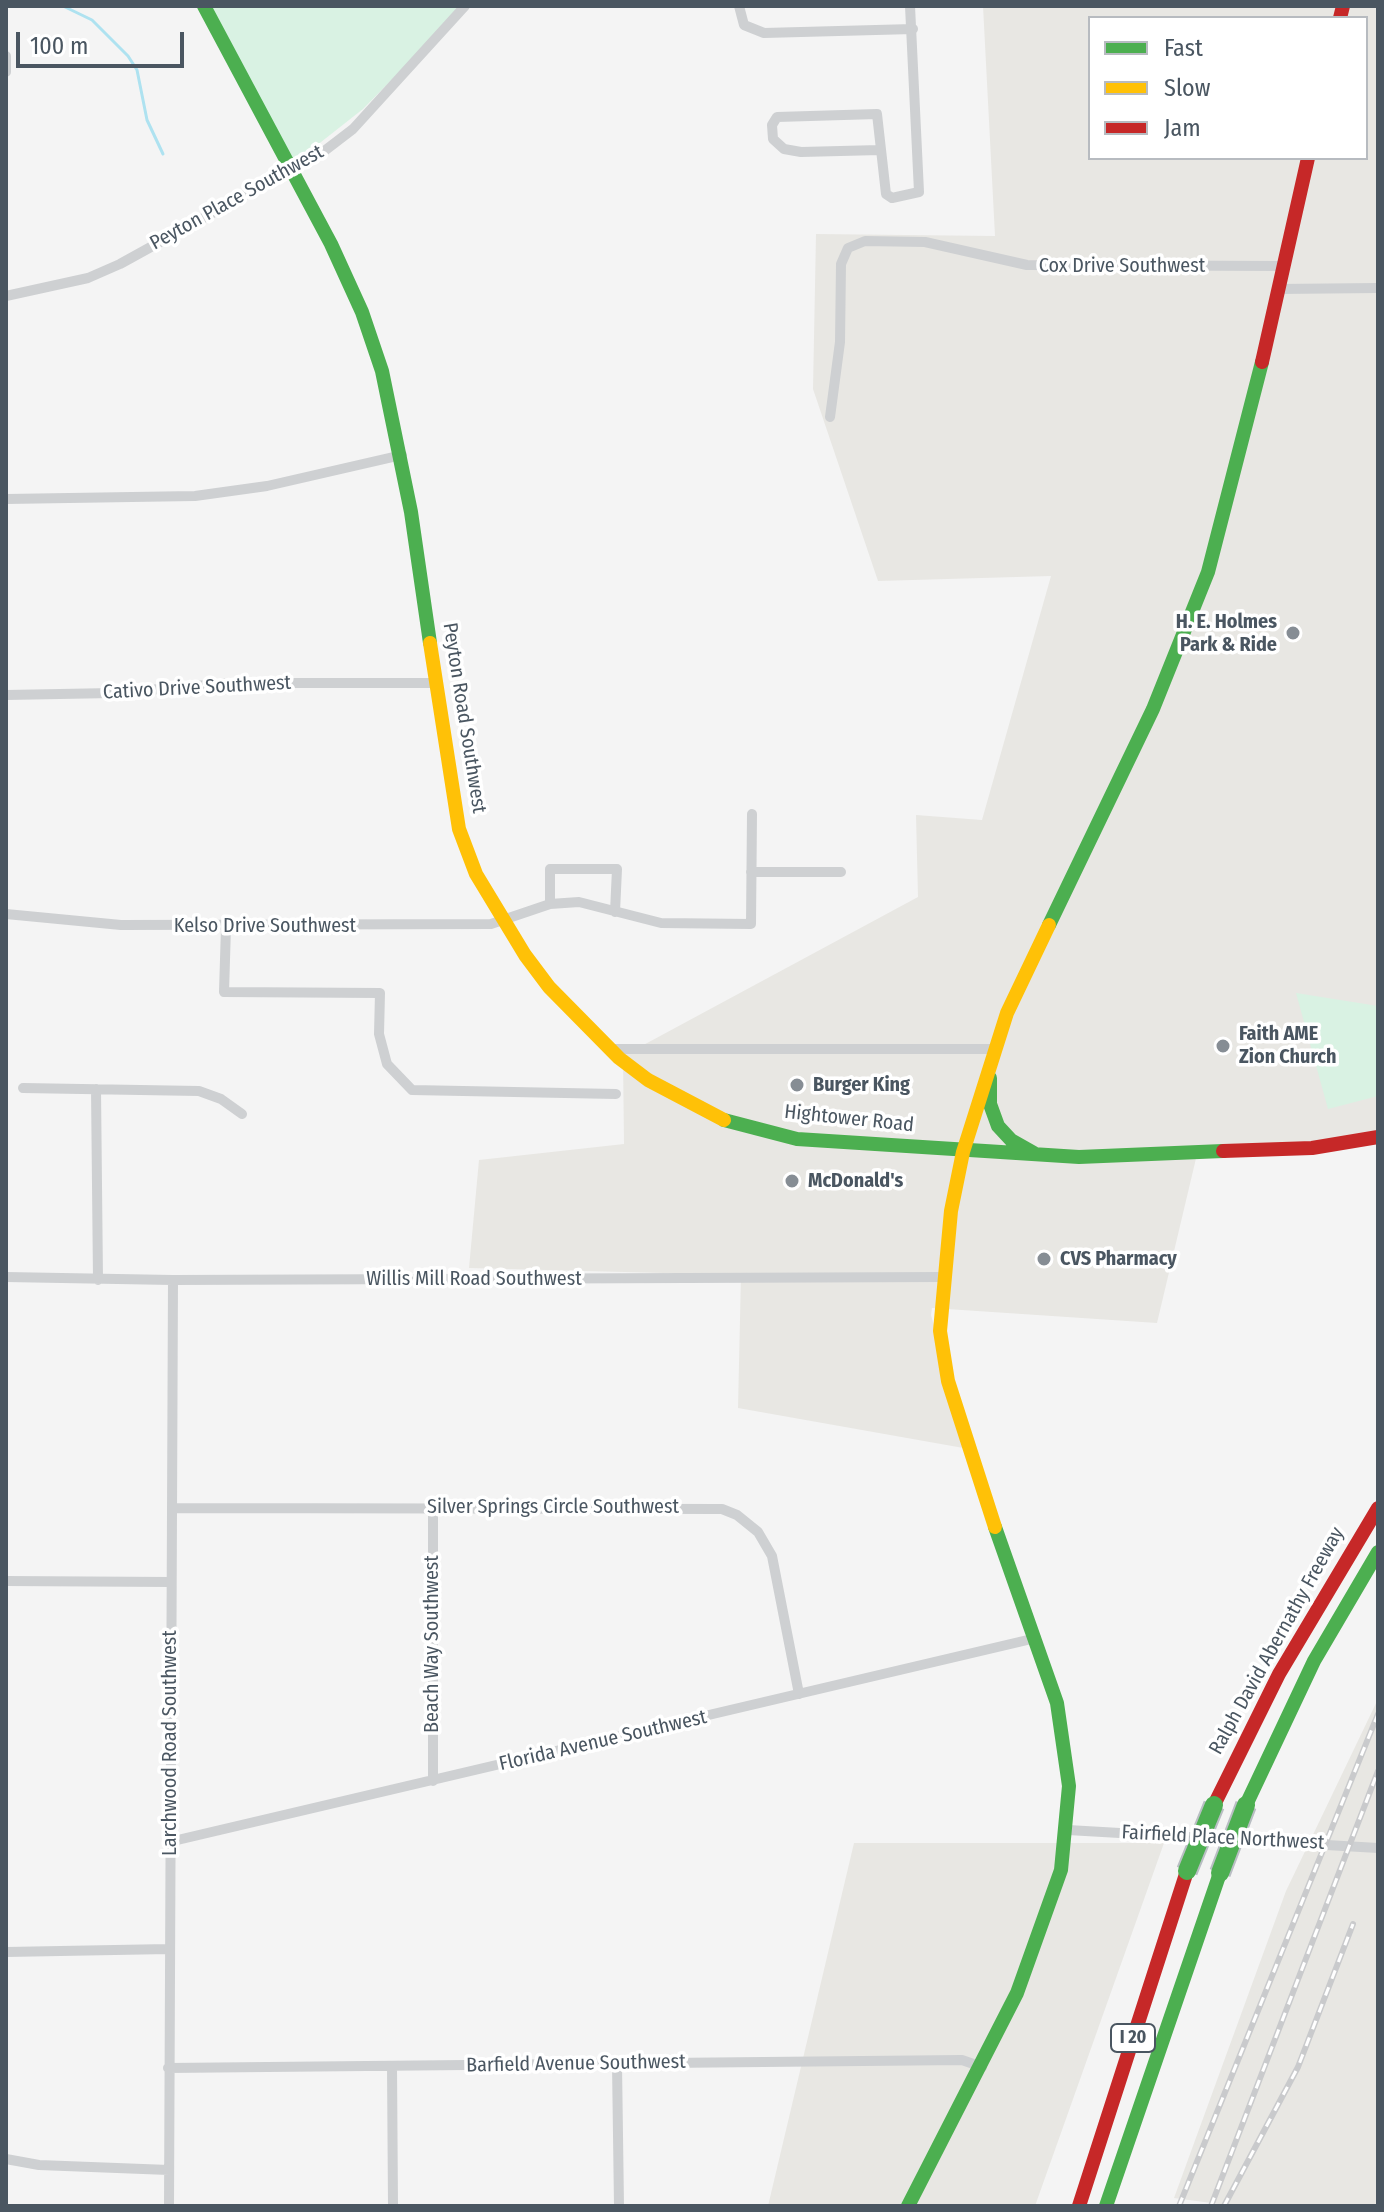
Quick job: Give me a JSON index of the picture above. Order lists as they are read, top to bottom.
{
  "streets": {
    "main road": [
      "Peyton Road Southwest",
      "Hightower Road",
      "Ralph David Abernathy Freeway",
      "I 20"
    ],
    "street": [
      "Peyton Place Southwest",
      "Cox Drive Southwest",
      "Cativo Drive Southwest",
      "Kelso Drive Southwest",
      "Willis Mill Road Southwest",
      "Silver Springs Circle Southwest",
      "Beach Way Southwest",
      "Florida Avenue Southwest",
      "Larchwood Road Southwest",
      "Fairfield Place Northwest",
      "Barfield Avenue Southwest"
    ]
  },
  "crossings": [
    ["Peyton Place Southwest", "Peyton Road Southwest"],
    ["Cativo Drive Southwest", "Peyton Road Southwest"],
    ["Peyton Road Southwest", "Kelso Drive Southwest"],
    ["Peyton Road Southwest", "Hightower Road"],
    ["Willis Mill Road Southwest", "Larchwood Road Southwest"],
    ["Silver Springs Circle Southwest", "Beach Way Southwest"],
    ["Silver Springs Circle Southwest", "Florida Avenue Southwest"],
    ["Silver Springs Circle Southwest", "Larchwood Road Southwest"],
    ["Beach Way Southwest", "Florida Avenue Southwest"],
    ["Florida Avenue Southwest", "Larchwood Road Southwest"],
    ["Larchwood Road Southwest", "Barfield Avenue Southwest"]
  ],
  "places": [
    "H. E. Holmes Park & Ride",
    "Faith AME Zion Church",
    "Burger King",
    "McDonald's",
    "CVS Pharmacy"
  ],
  "legend": ["Fast", "Slow", "Jam"],
  "scale_bar": "100 m"
}
